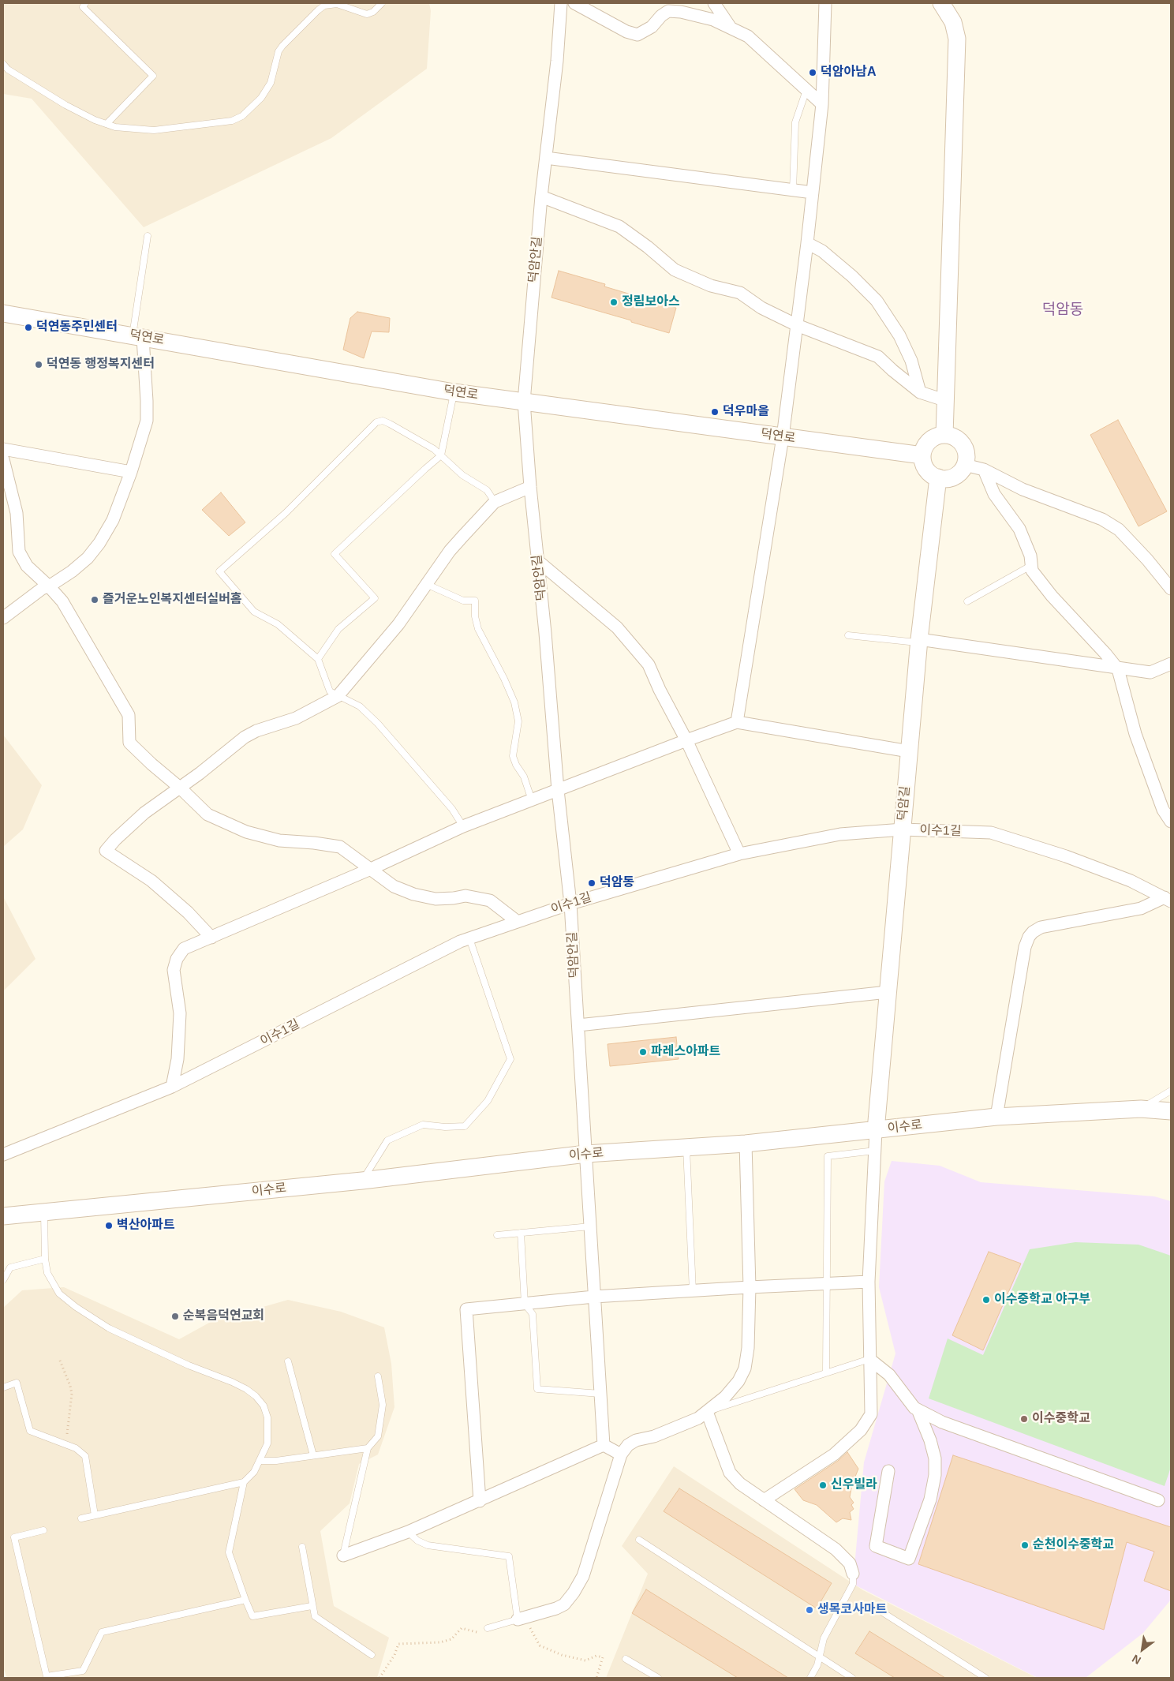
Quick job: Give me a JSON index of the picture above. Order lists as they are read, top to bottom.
{
  "streets": {
    "street": [
      "덕암안길",
      "덕연로",
      "덕암길",
      "이수1길",
      "이수로"
    ]
  },
  "crossings": [
    ["덕암안길", "덕연로"],
    ["덕암안길", "이수1길"],
    ["덕암안길", "이수로"],
    ["덕연로", "덕암길"],
    ["덕암길", "이수1길"],
    ["덕암길", "이수로"]
  ],
  "districts": ["덕암동"],
  "places": [
    "덕암아남A",
    "정림보아스",
    "덕연동주민센터",
    "덕연동 행정복지센터",
    "덕우마을",
    "즐거운노인복지센터실버홈",
    "덕암동",
    "파레스아파트",
    "벽산아파트",
    "이수중학교 야구부",
    "순복음덕연교회",
    "이수중학교",
    "신우빌라",
    "순천이수중학교",
    "생목코사마트"
  ],
  "north": "bottom left"
}
